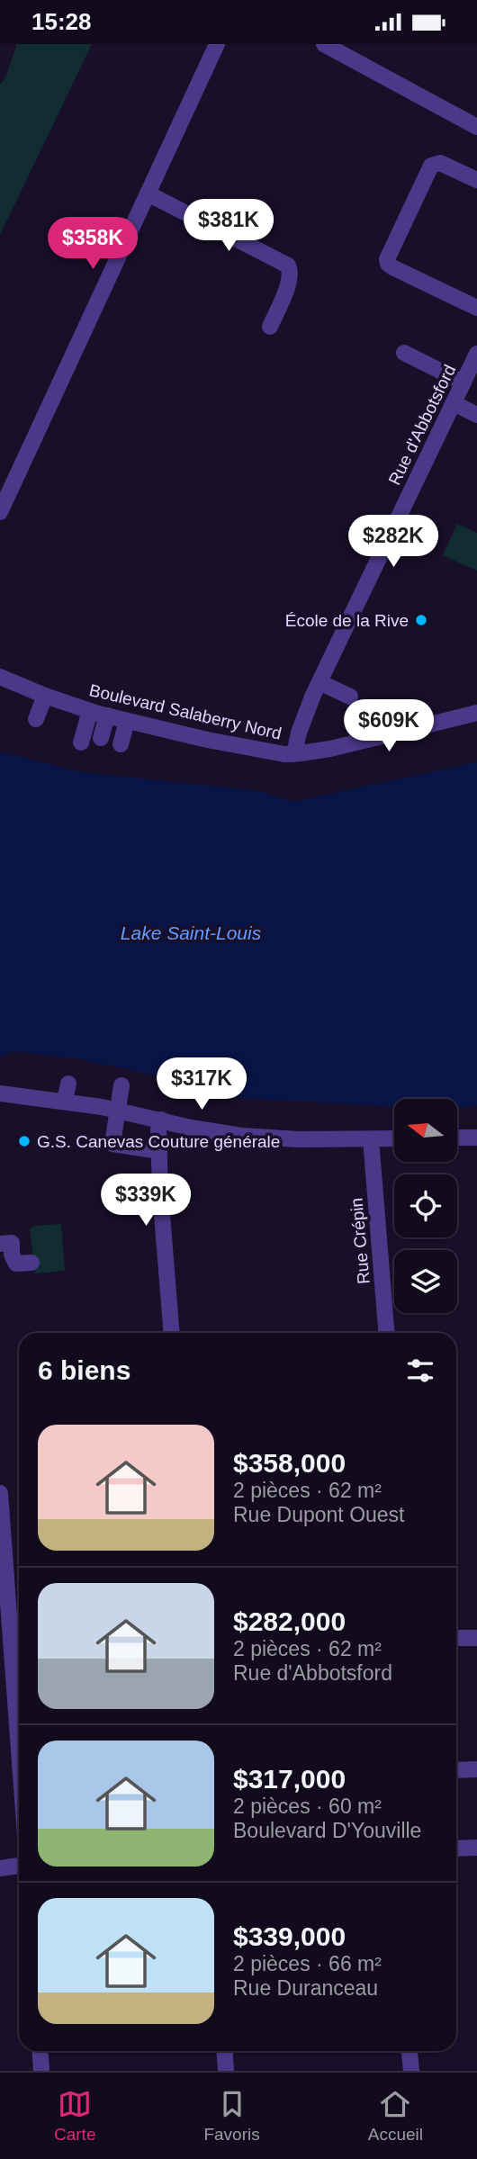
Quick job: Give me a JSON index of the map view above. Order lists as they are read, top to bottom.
{
  "streets": {
    "street": ["Rue d'Abbotsford", "Boulevard Salaberry Nord", "Rue Crépin"]
  },
  "crossings": [
    ["Rue d'Abbotsford", "Boulevard Salaberry Nord"]
  ],
  "water": ["Lake Saint-Louis"],
  "places": ["École de la Rive", "G.S. Canevas Couture générale"],
  "north": "left",
  "page": {
    "status": "15:28",
    "price": [
      "$381K",
      "$358K",
      "$282K",
      "$609K",
      "$317K",
      "$339K"
    ],
    "heading": "6 biens",
    "list": [
      {
        "name": "$358,000",
        "note": "2 pièces · 62 m² · Rue Dupont Ouest"
      },
      {
        "name": "$282,000",
        "note": "2 pièces · 62 m² · Rue d'Abbotsford"
      },
      {
        "name": "$317,000",
        "note": "2 pièces · 60 m² · Boulevard D'Youville"
      },
      {
        "name": "$339,000",
        "note": "2 pièces · 66 m² · Rue Duranceau"
      }
    ],
    "tabs": ["Carte", "Favoris", "Accueil"]
  }
}
